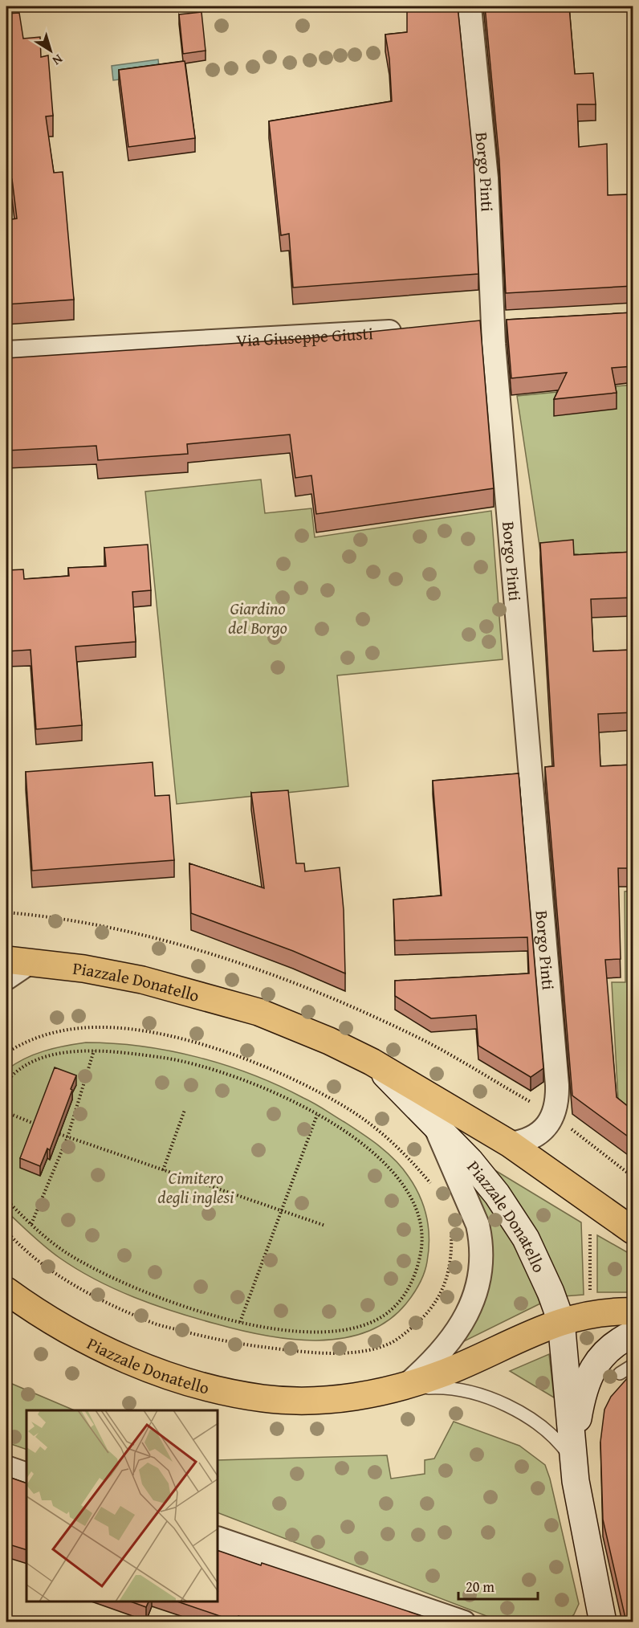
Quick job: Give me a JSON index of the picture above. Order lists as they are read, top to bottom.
{
  "streets": {
    "main road": ["Piazzale Donatello"],
    "street": ["Borgo Pinti", "Via Giuseppe Giusti"]
  },
  "crossings": [
    ["Borgo Pinti", "Piazzale Donatello"]
  ],
  "parks": ["Giardino del Borgo", "Cimitero degli inglesi"],
  "scale_bar": "20 m",
  "north": "bottom right"
}
